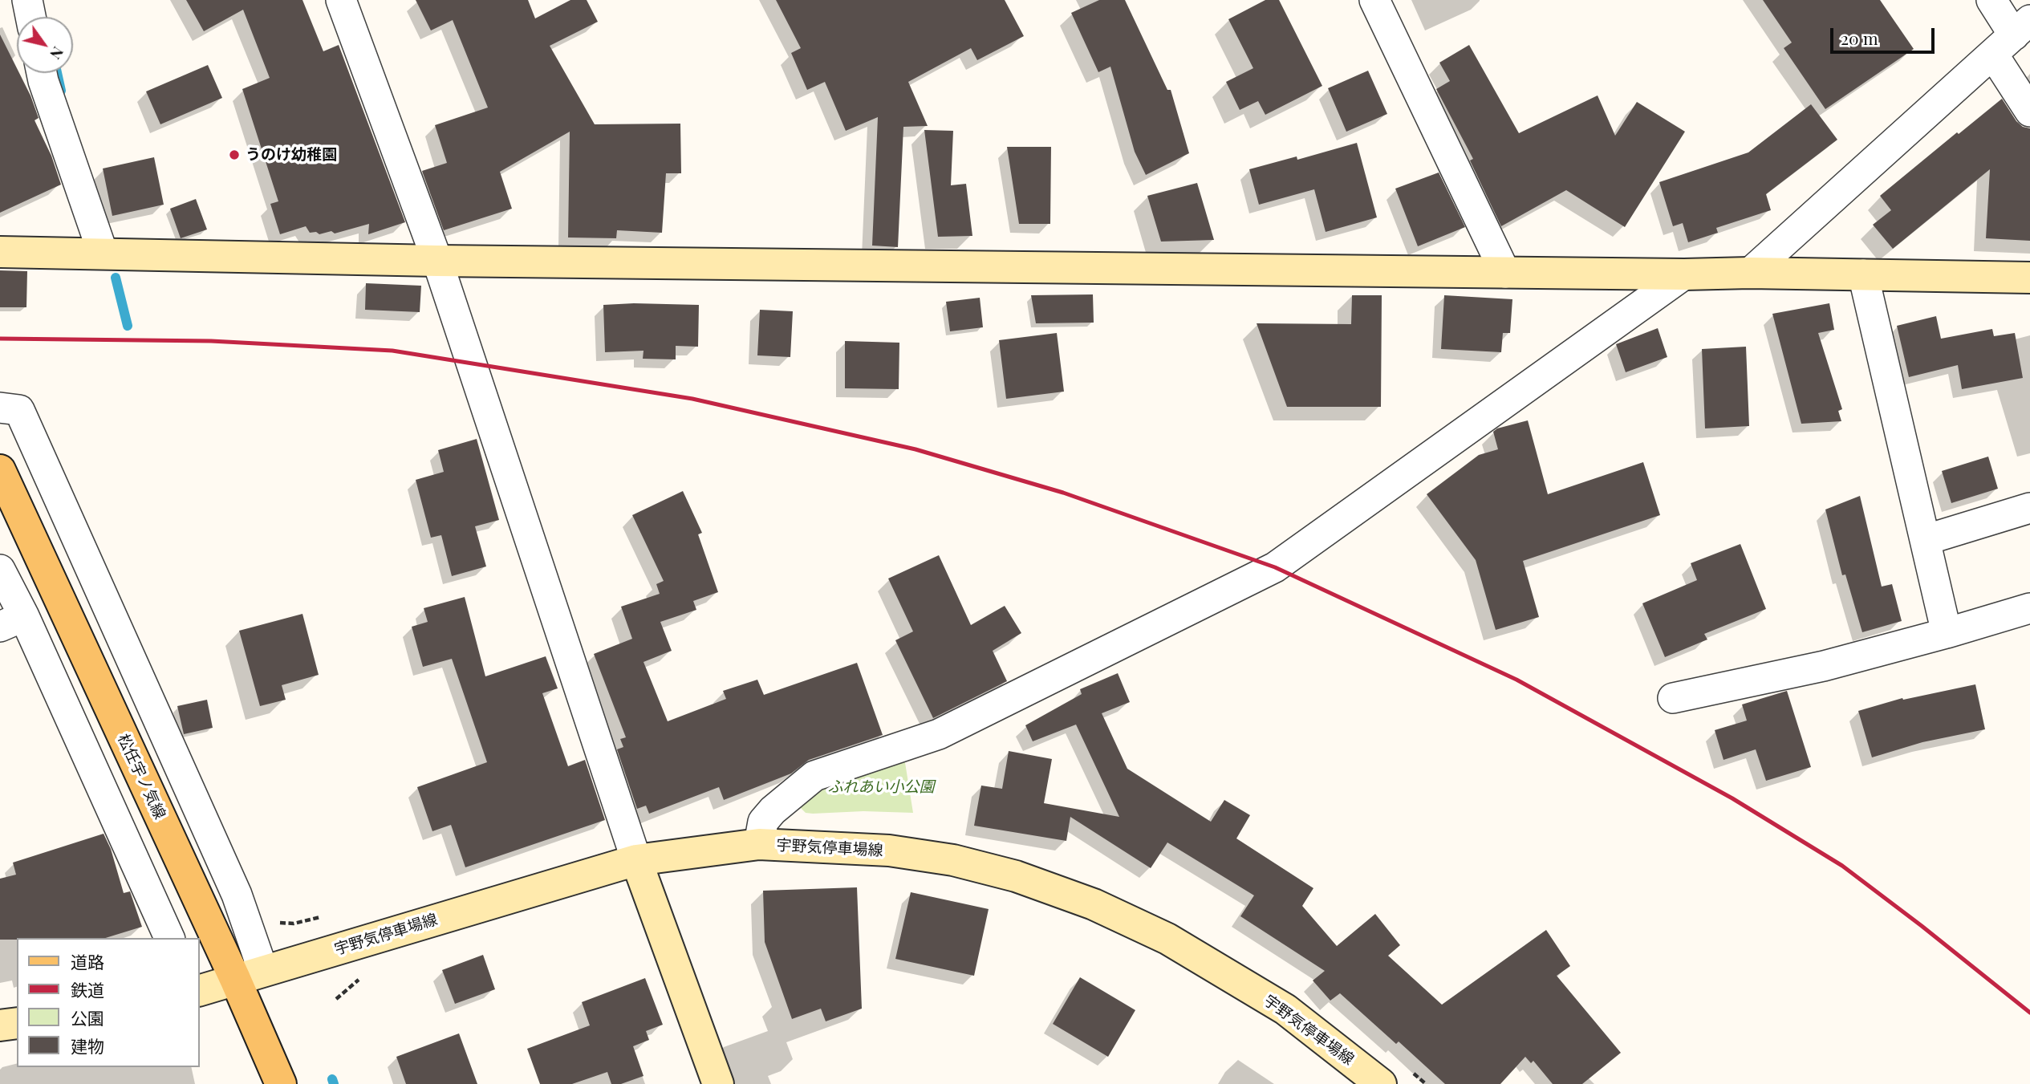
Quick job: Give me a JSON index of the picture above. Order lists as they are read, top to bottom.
{
  "streets": {
    "main road": ["松任宇ノ気線"],
    "street": ["宇野気停車場線"]
  },
  "crossings": [
    ["松任宇ノ気線", "宇野気停車場線"]
  ],
  "parks": ["ふれあい小公園"],
  "places": ["うのけ幼稚園"],
  "legend": [
    "道路",
    "鉄道",
    "公園",
    "建物"
  ],
  "scale_bar": "20 m",
  "north": "bottom right"
}
